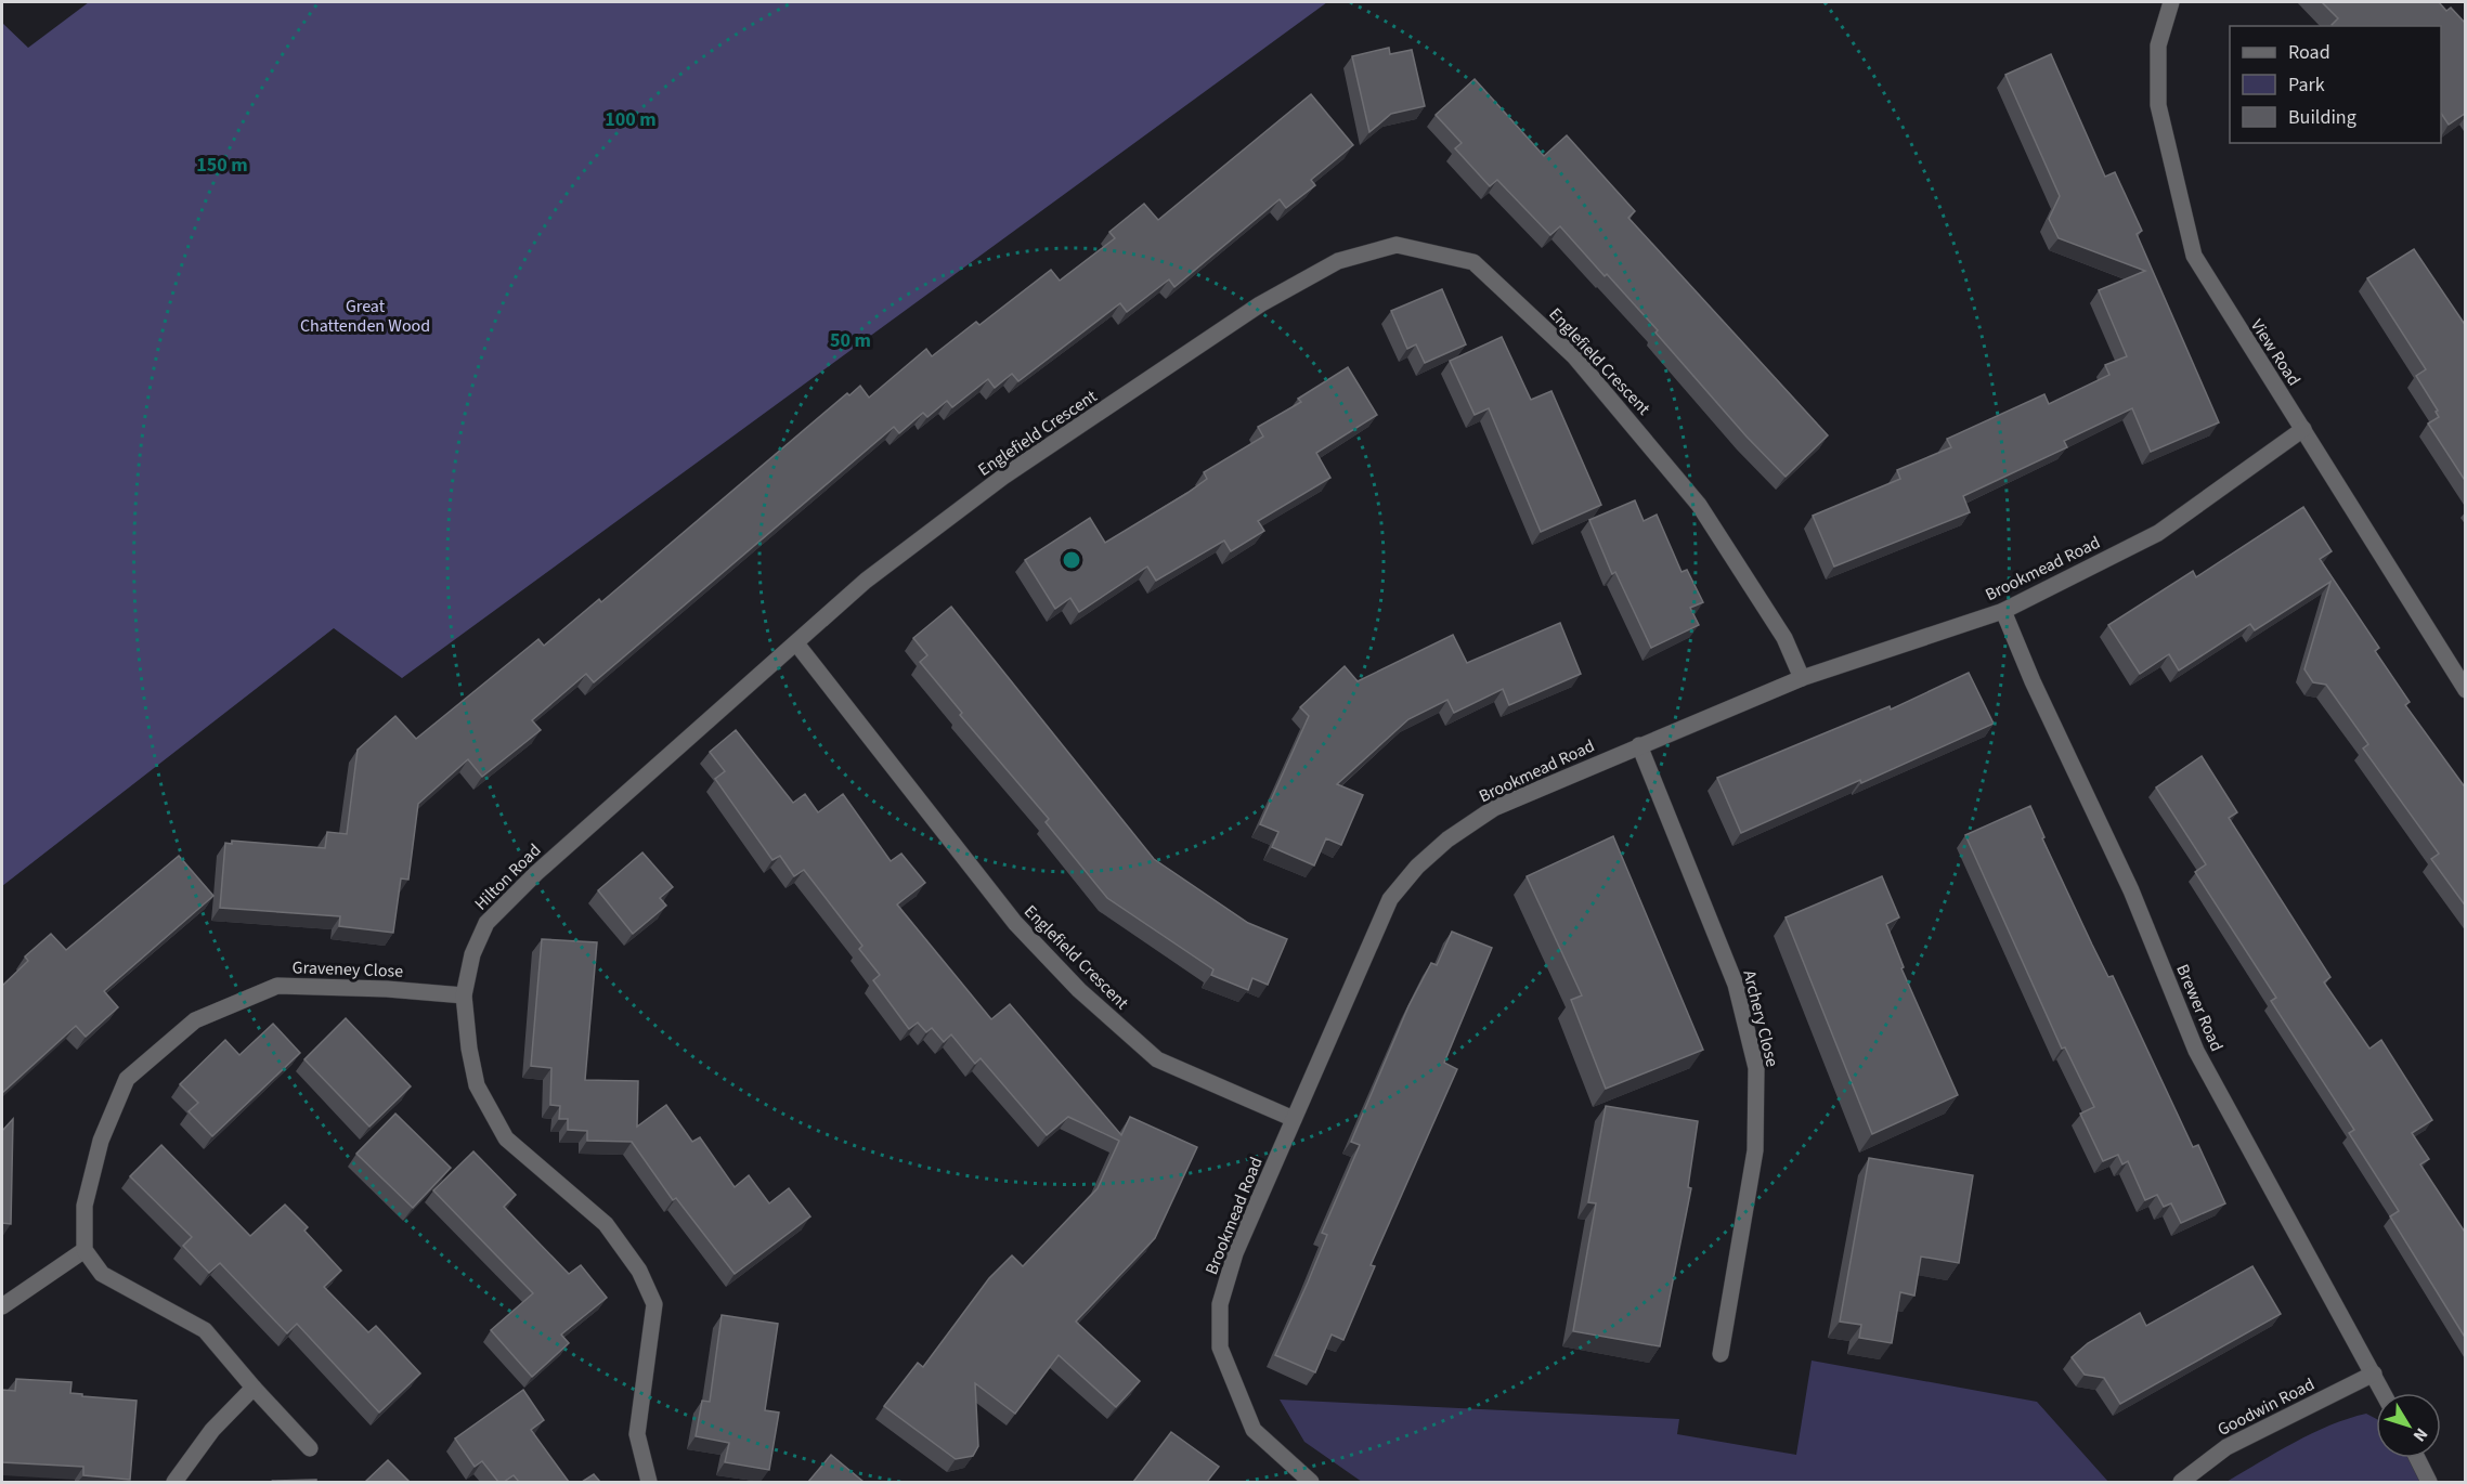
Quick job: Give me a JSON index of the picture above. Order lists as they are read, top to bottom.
{
  "streets": {
    "street": [
      "View Road",
      "Englefield Crescent",
      "Brookmead Road",
      "Hilton Road",
      "Graveney Close",
      "Brewer Road",
      "Archery Close",
      "Goodwin Road"
    ]
  },
  "crossings": [
    ["View Road", "Brookmead Road"],
    ["Englefield Crescent", "Brookmead Road"],
    ["Englefield Crescent", "Hilton Road"],
    ["Brookmead Road", "Brewer Road"],
    ["Brookmead Road", "Archery Close"],
    ["Hilton Road", "Graveney Close"],
    ["Brewer Road", "Goodwin Road"]
  ],
  "parks": ["Great Chattenden Wood"],
  "legend": ["Road", "Park", "Building"],
  "north": "bottom right",
  "rings": ["100 m", "150 m", "50 m"]
}
